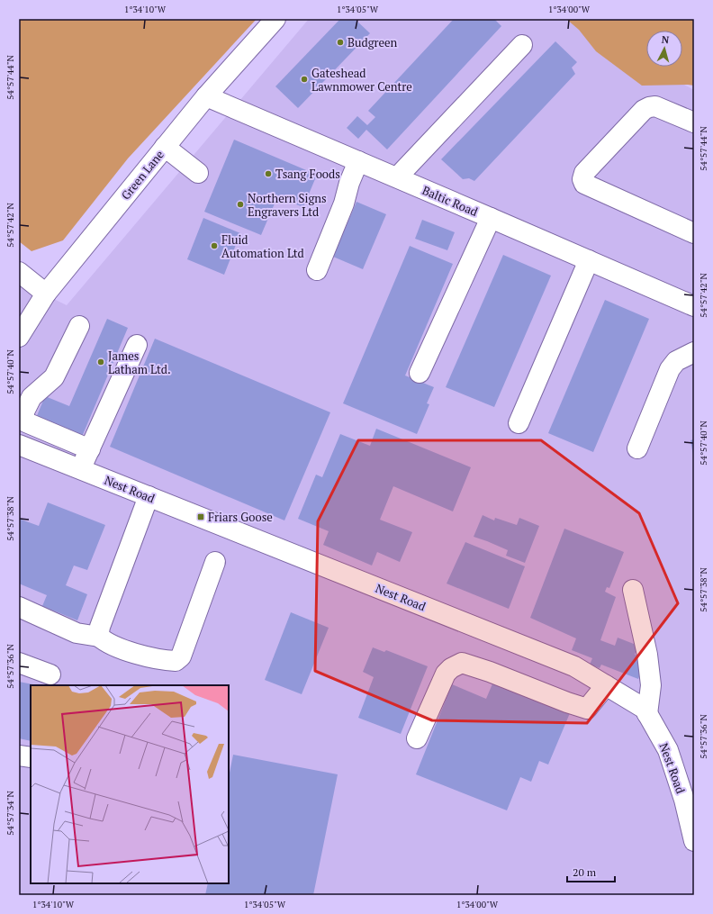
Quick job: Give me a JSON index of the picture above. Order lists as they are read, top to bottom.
{
  "streets": {
    "street": ["Green Lane", "Baltic Road", "Nest Road"]
  },
  "crossings": [
    ["Green Lane", "Baltic Road"]
  ],
  "places": {
    "other": [
      "Budgreen",
      "Gateshead Lawnmower Centre",
      "Tsang Foods",
      "Northern Signs Engravers Ltd",
      "Fluid Automation Ltd",
      "James Latham Ltd."
    ],
    "transit": ["Friars Goose"]
  },
  "scale_bar": "20 m",
  "north": "top",
  "coordinates": [
    "1°34'10\"W",
    "1°34'05\"W",
    "1°34'00\"W",
    "54°57'44\"N",
    "54°57'42\"N",
    "54°57'40\"N",
    "54°57'38\"N",
    "54°57'36\"N",
    "54°57'34\"N"
  ]
}
